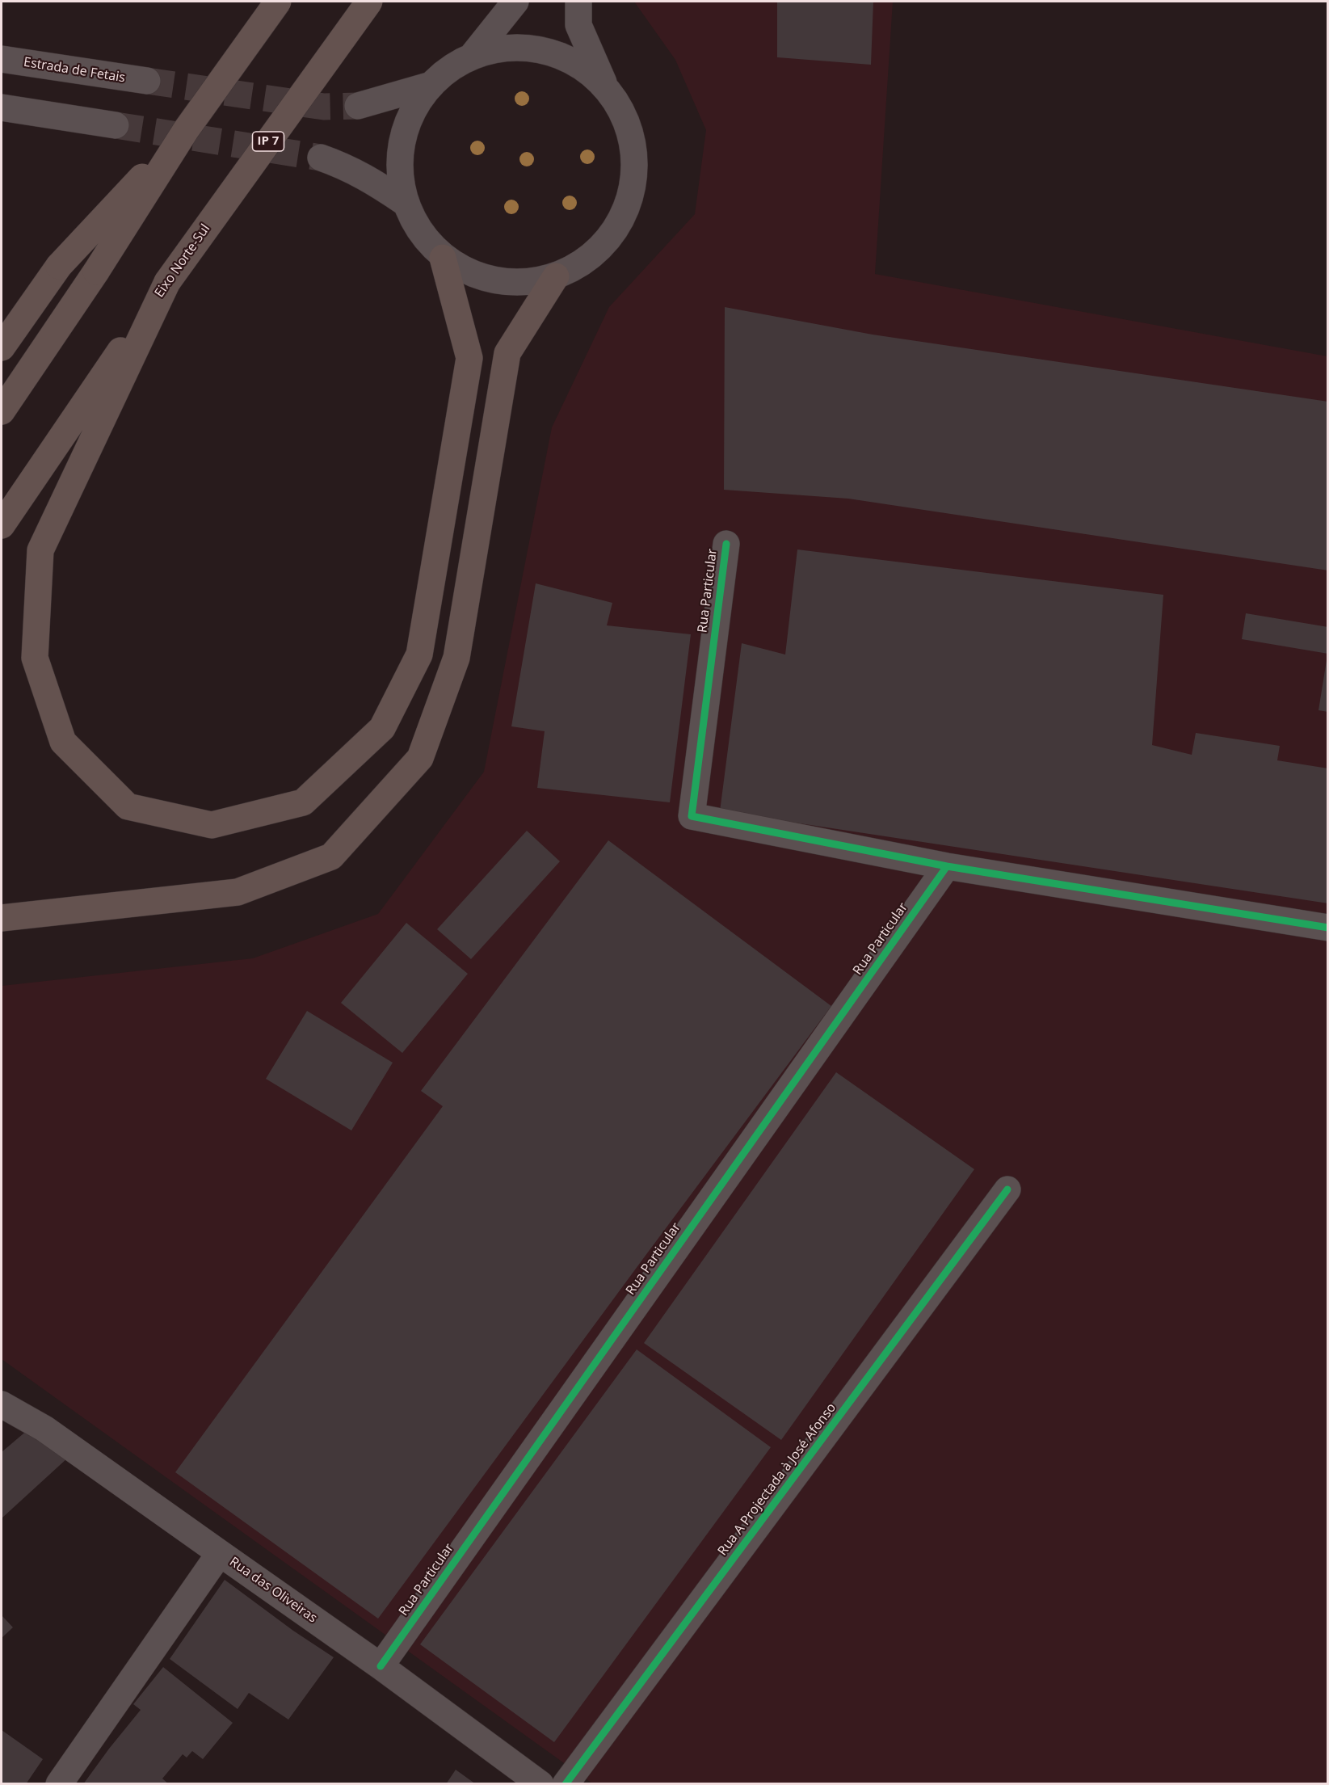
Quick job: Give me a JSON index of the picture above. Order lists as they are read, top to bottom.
{
  "streets": {
    "highway": ["IP 7", "Eixo Norte-Sul"],
    "street": [
      "Estrada de Fetais",
      "Rua Particular",
      "Rua A Projectada à José Afonso",
      "Rua das Oliveiras"
    ]
  },
  "crossings": [
    ["Rua Particular", "Rua das Oliveiras"]
  ]
}
